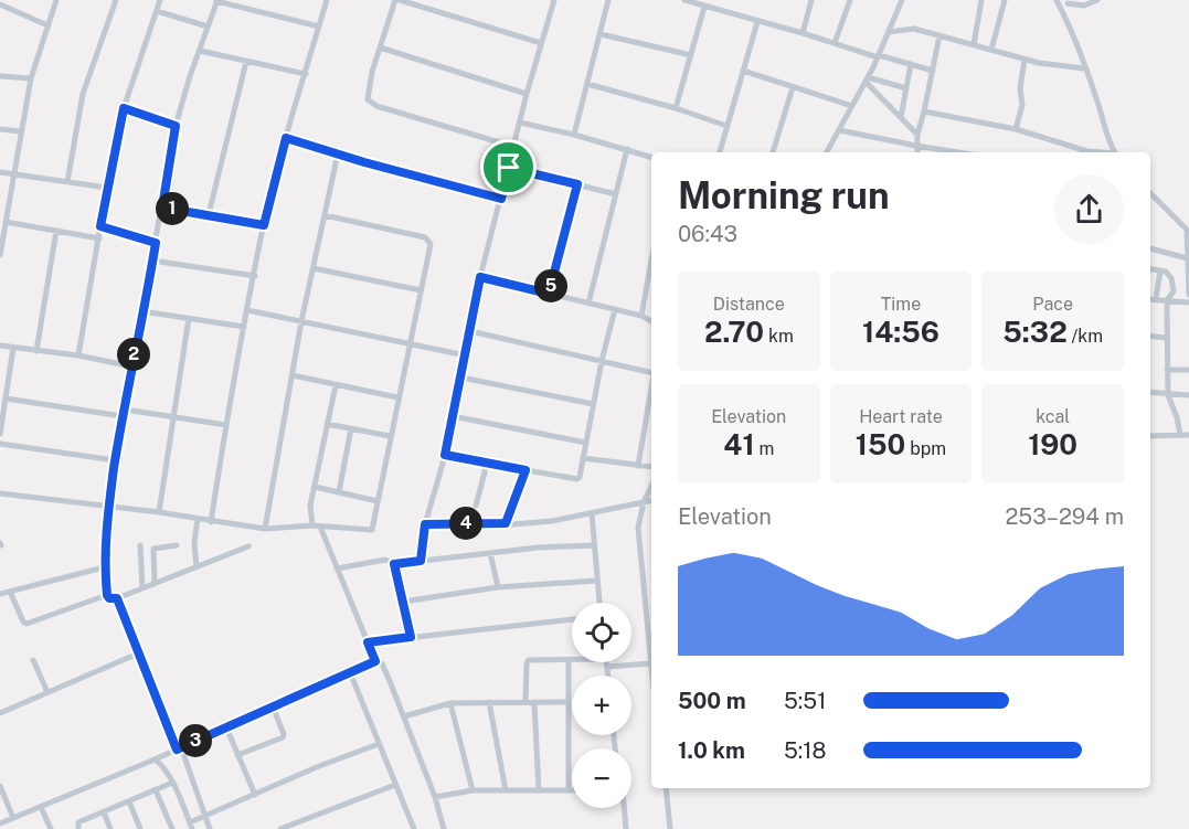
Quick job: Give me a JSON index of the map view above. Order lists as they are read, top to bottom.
{
  "page": {
    "heading": ["Morning run", "06:43"],
    "pins": [
      "1",
      "5",
      "2",
      "4",
      "3"
    ],
    "stats": [
      ["Distance", "2.70 km"],
      ["Time", "14:56"],
      ["Pace", "5:32 /km"],
      ["Elevation", "41 m"],
      ["Heart rate", "150 bpm"],
      ["kcal", "190"]
    ],
    "chart": ["Elevation", "253–294 m"],
    "map_buttons": ["+", "−"],
    "list": [
      {
        "name": "500 m",
        "note": "5:51"
      },
      {
        "name": "1.0 km",
        "note": "5:18"
      }
    ]
  }
}
